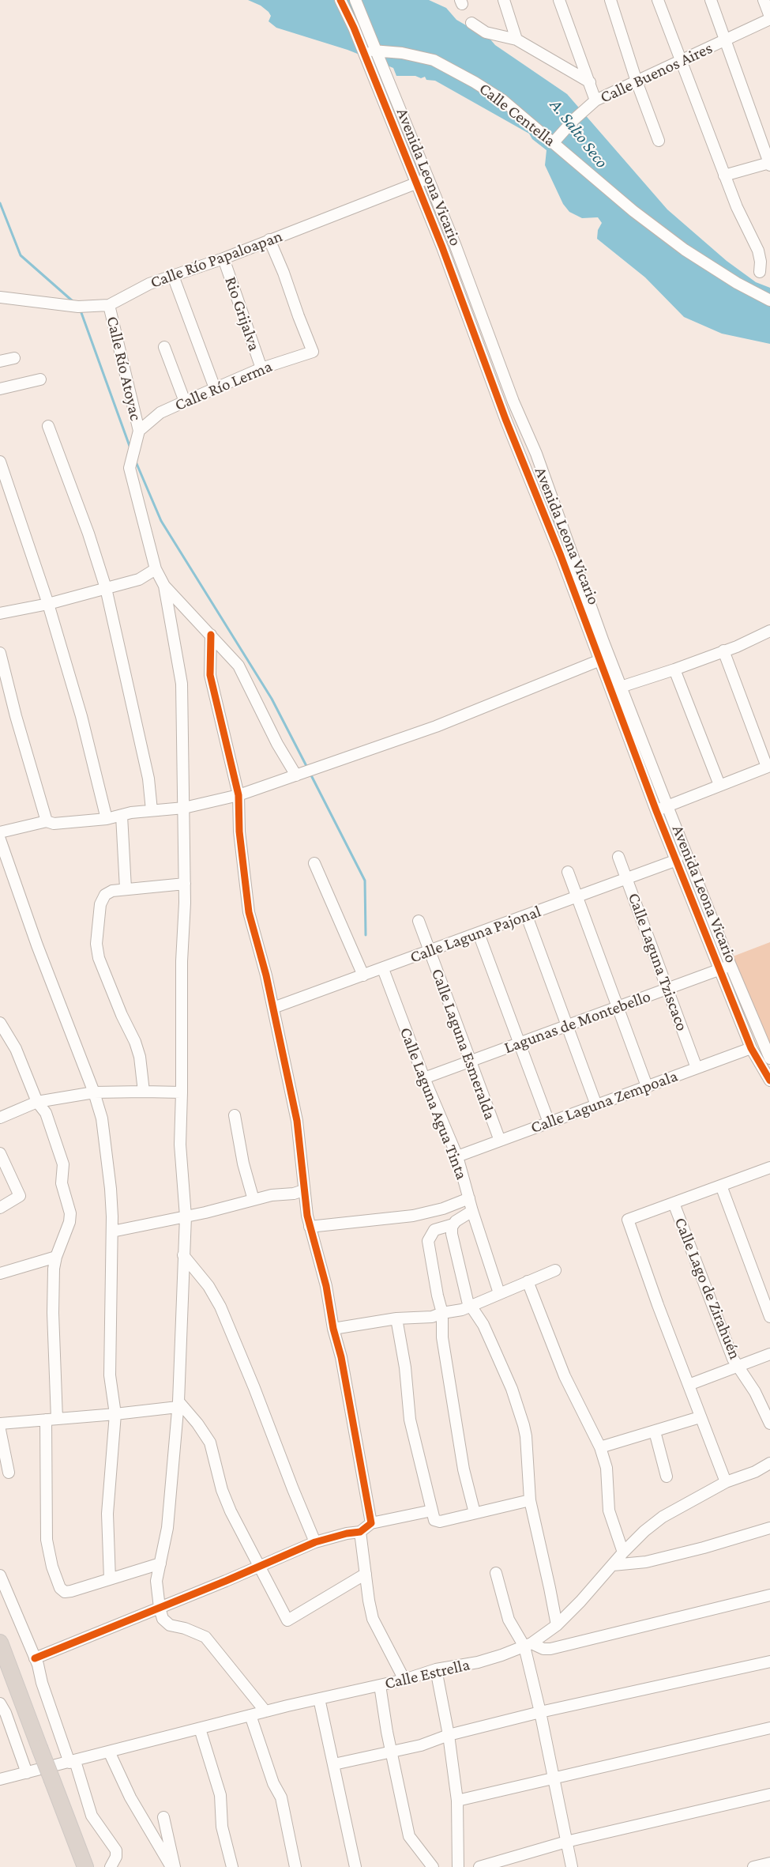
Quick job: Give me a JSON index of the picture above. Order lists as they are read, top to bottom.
{
  "streets": {
    "street": [
      "Calle Buenos Aires",
      "Calle Centella",
      "Avenida Leona Vicario",
      "Calle Río Papaloapan",
      "Rio Grijalva",
      "Calle Río Atoyac",
      "Calle Río Lerma",
      "Calle Laguna Pajonal",
      "Calle Laguna Tziscaco",
      "Lagunas de Montebello",
      "Calle Laguna Esmeralda",
      "Calle Laguna Zempoala",
      "Calle Laguna Agua Tinta",
      "Calle Lago de Zirahuén",
      "Calle Estrella"
    ]
  },
  "crossings": [
    ["Calle Buenos Aires", "Calle Centella"],
    ["Calle Centella", "Avenida Leona Vicario"],
    ["Avenida Leona Vicario", "Calle Río Papaloapan"],
    ["Avenida Leona Vicario", "Calle Laguna Pajonal"],
    ["Avenida Leona Vicario", "Lagunas de Montebello"],
    ["Avenida Leona Vicario", "Calle Laguna Zempoala"],
    ["Calle Río Papaloapan", "Rio Grijalva"],
    ["Calle Río Papaloapan", "Calle Río Atoyac"],
    ["Calle Río Papaloapan", "Calle Río Lerma"],
    ["Rio Grijalva", "Calle Río Lerma"],
    ["Calle Río Atoyac", "Calle Río Lerma"],
    ["Calle Laguna Pajonal", "Calle Laguna Tziscaco"],
    ["Calle Laguna Pajonal", "Calle Laguna Esmeralda"],
    ["Calle Laguna Pajonal", "Calle Laguna Agua Tinta"],
    ["Calle Laguna Tziscaco", "Lagunas de Montebello"],
    ["Calle Laguna Tziscaco", "Calle Laguna Zempoala"],
    ["Lagunas de Montebello", "Calle Laguna Esmeralda"],
    ["Lagunas de Montebello", "Calle Laguna Agua Tinta"],
    ["Calle Laguna Esmeralda", "Calle Laguna Zempoala"],
    ["Calle Laguna Zempoala", "Calle Laguna Agua Tinta"]
  ],
  "water": ["A. Salto Seco"]
}
